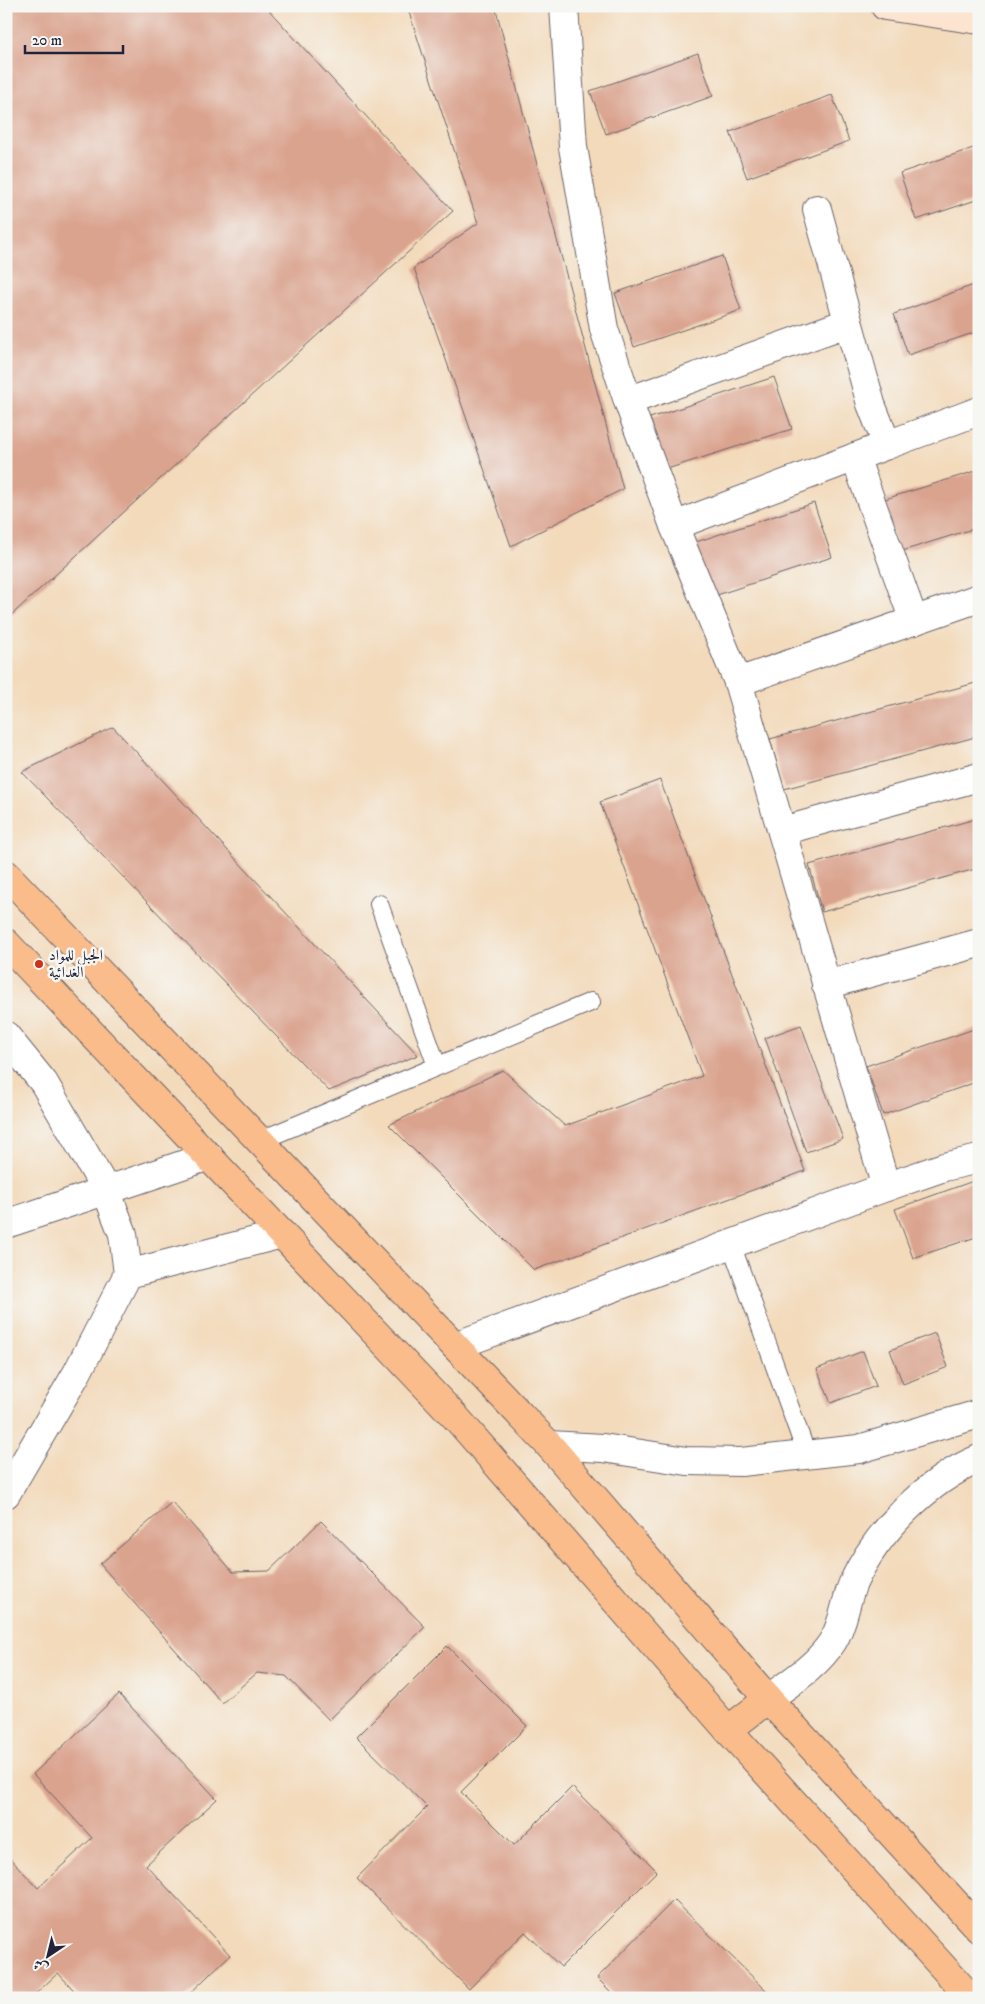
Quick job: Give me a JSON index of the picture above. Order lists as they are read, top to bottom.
{
  "places": ["الجبل للمواد الغدائية"],
  "scale_bar": "20 m",
  "north": "bottom left"
}
